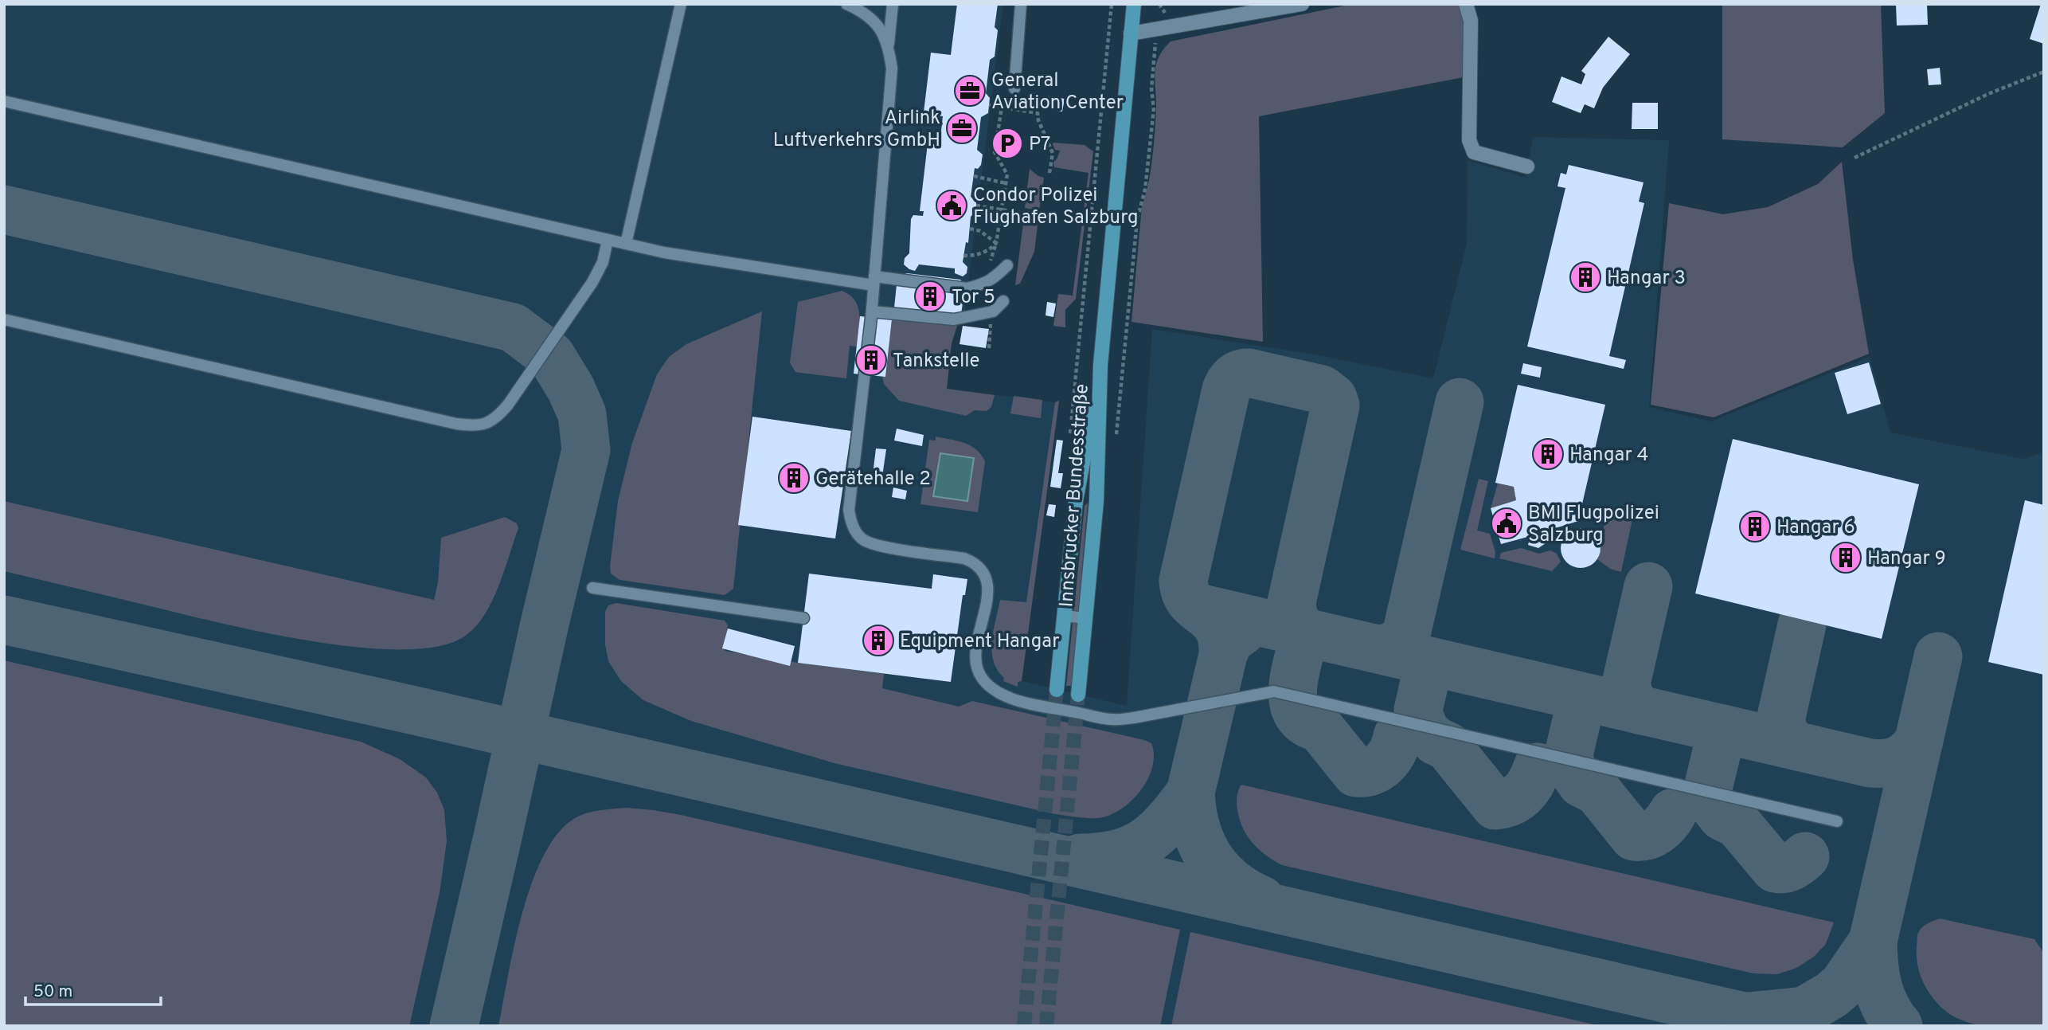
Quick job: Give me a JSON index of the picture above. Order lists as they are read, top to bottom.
{
  "streets": {
    "main road": ["Innsbrucker Bundesstraße"]
  },
  "places": {
    "office": ["General Aviation Center", "Airlink Luftverkehrs GmbH"],
    "parking": ["P7"],
    "public building": ["Condor Polizei Flughafen Salzburg", "BMI Flugpolizei Salzburg"],
    "building": [
      "Hangar 3",
      "Tor 5",
      "Tankstelle",
      "Hangar 4",
      "Gerätehalle 2",
      "Hangar 6",
      "Hangar 9",
      "Equipment Hangar"
    ]
  },
  "scale_bar": "50 m"
}
